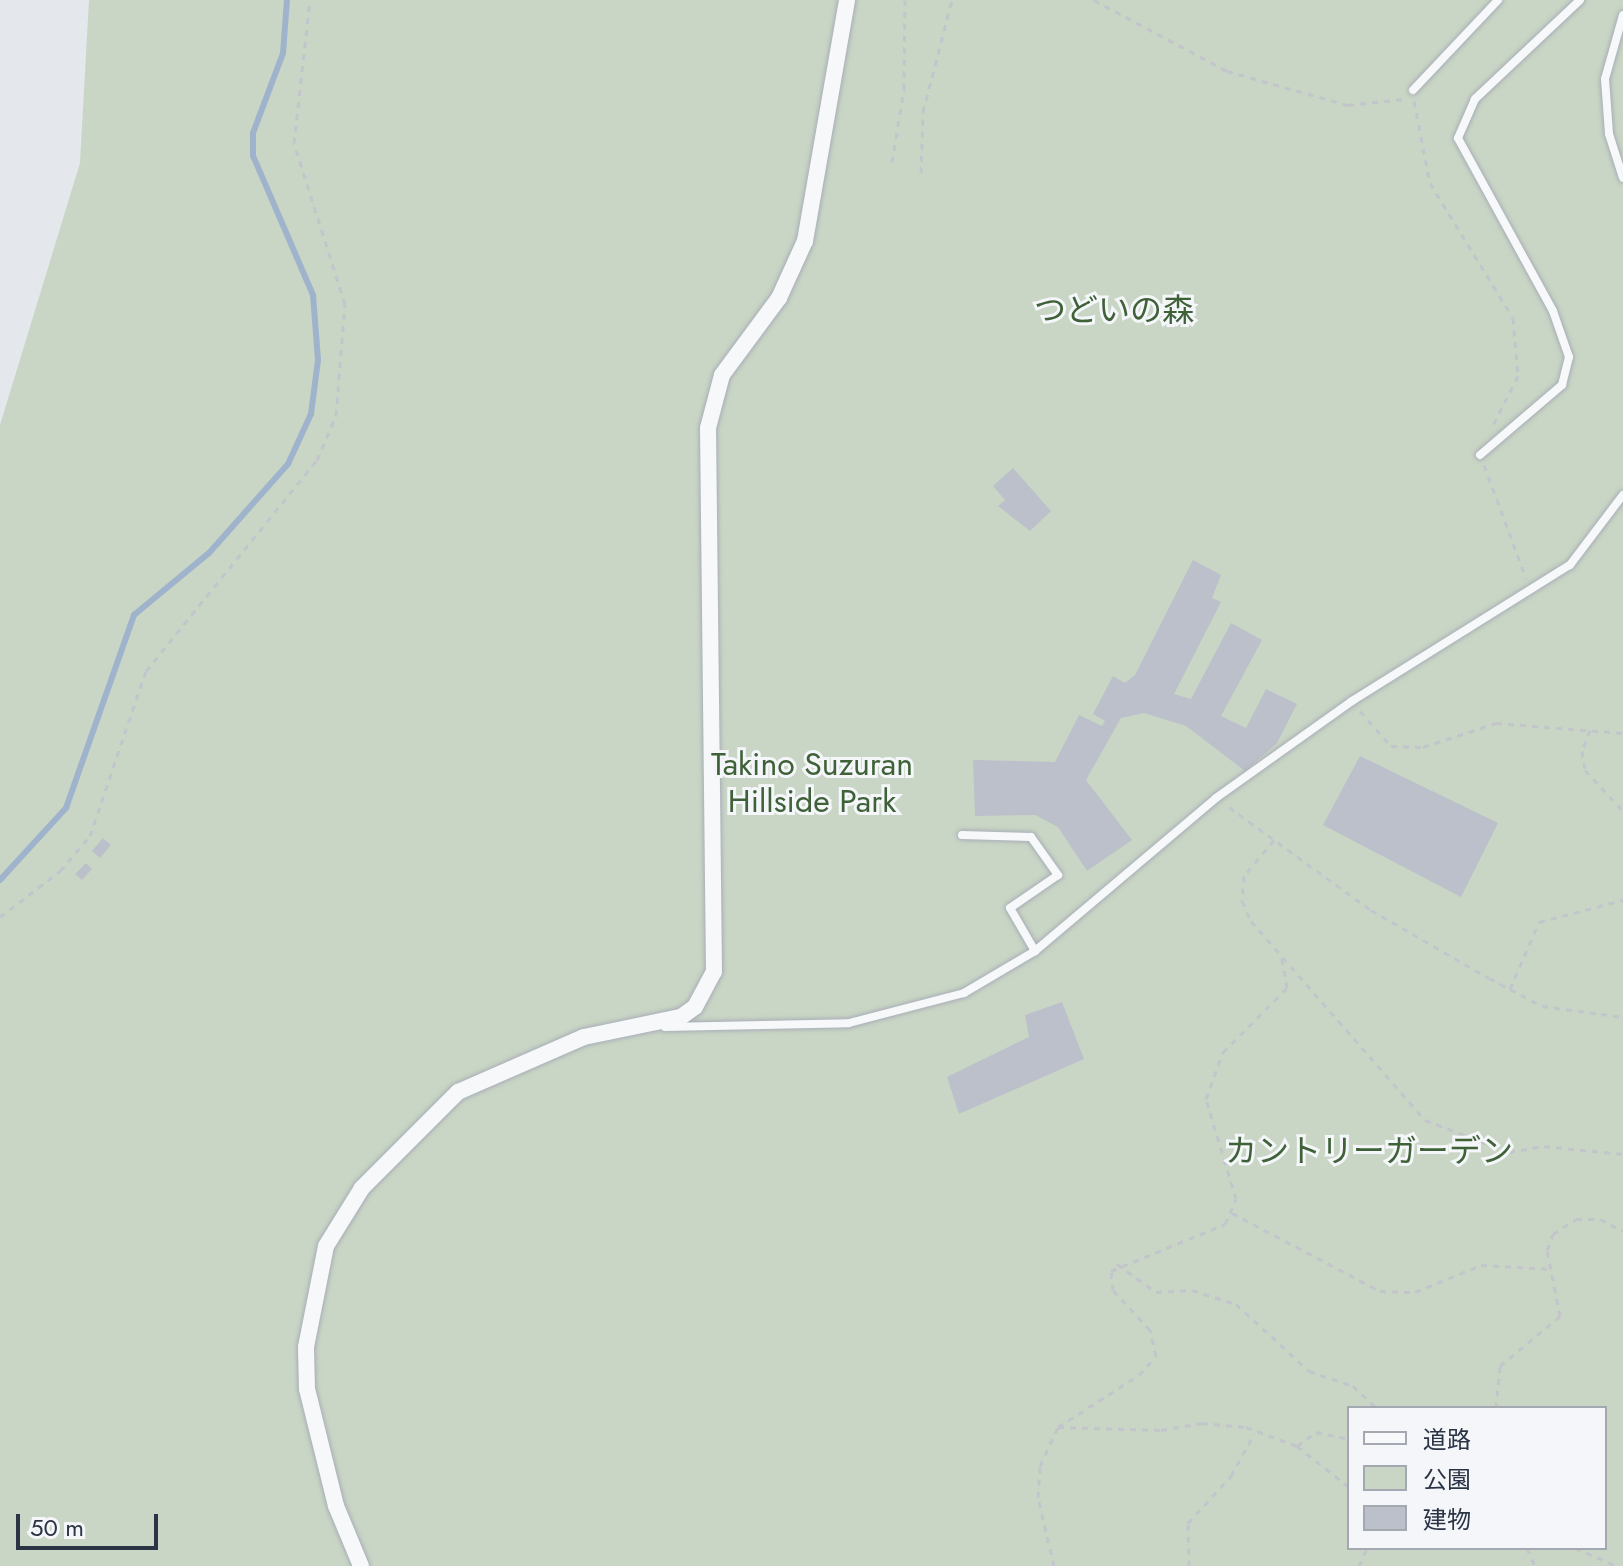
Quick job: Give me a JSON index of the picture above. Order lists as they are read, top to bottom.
{
  "parks": ["つどいの森", "Takino Suzuran Hillside Park", "カントリーガーデン"],
  "legend": ["道路", "公園", "建物"],
  "scale_bar": "50 m"
}
